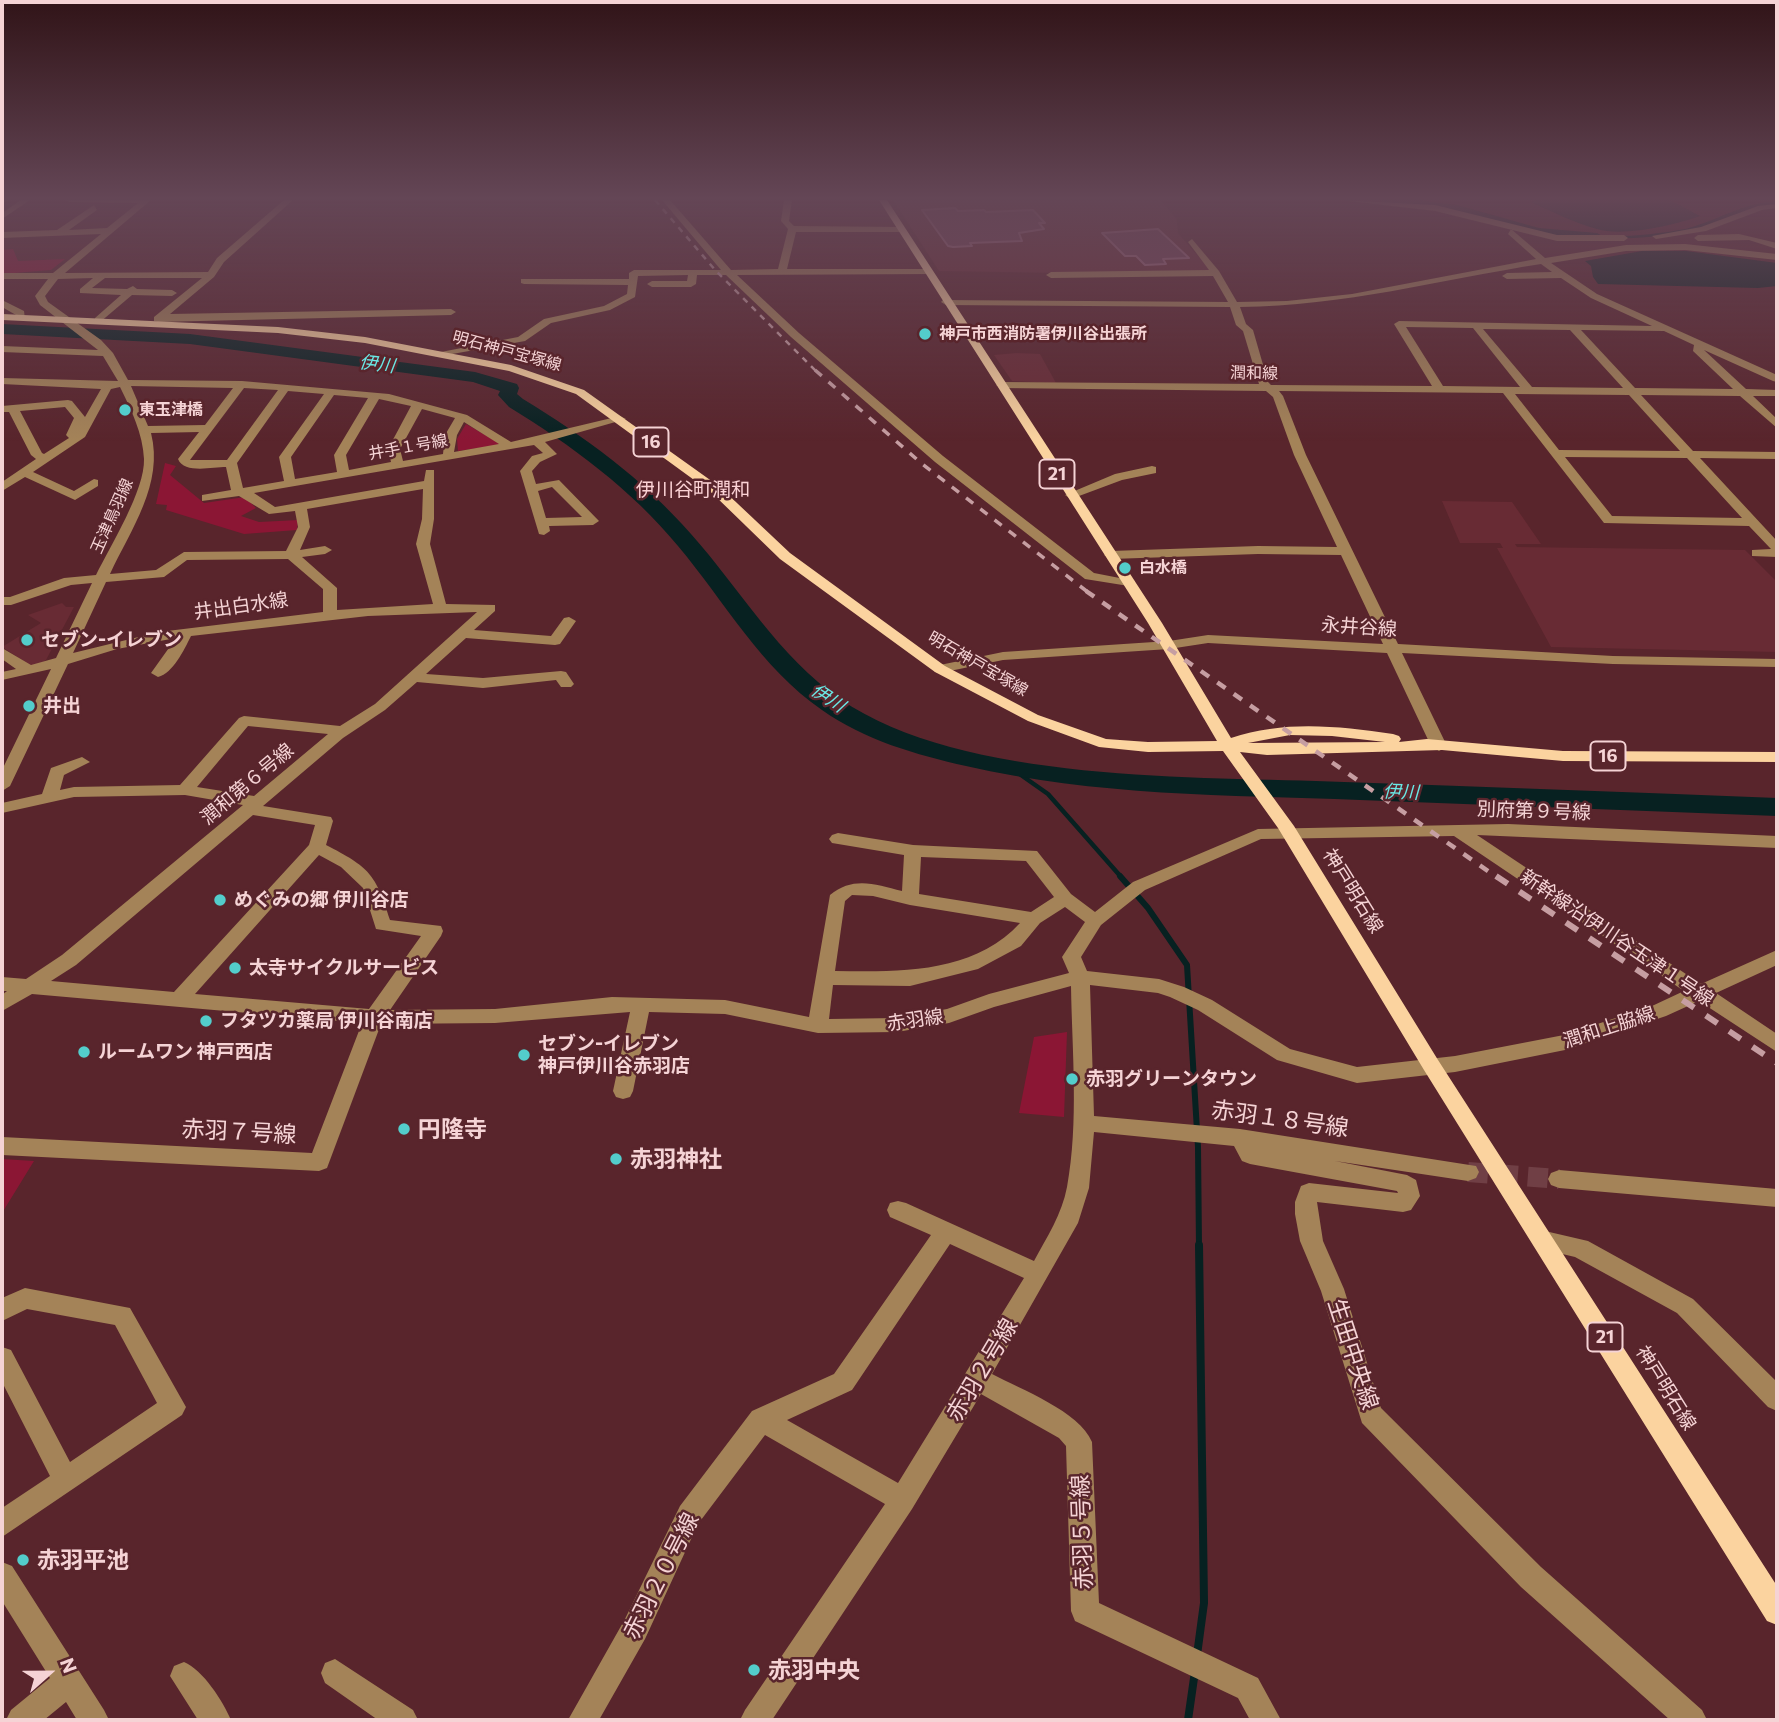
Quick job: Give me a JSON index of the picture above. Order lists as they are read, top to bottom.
{
  "streets": {
    "main road": [
      "明石神戸宝塚線",
      "16",
      "21",
      "神戸明石線"
    ],
    "street": [
      "潤和線",
      "井手１号線",
      "玉津鳥羽線",
      "井出白水線",
      "永井谷線",
      "潤和第６号線",
      "別府第９号線",
      "新幹線沿伊川谷玉津１号線",
      "赤羽線",
      "潤和上脇線",
      "赤羽１８号線",
      "赤羽７号線",
      "生田中央線",
      "赤羽２号線",
      "赤羽５号線",
      "赤羽２０号線"
    ]
  },
  "crossings": [
    ["明石神戸宝塚線", "井手１号線"],
    ["明石神戸宝塚線", "玉津鳥羽線"],
    ["明石神戸宝塚線", "永井谷線"],
    ["明石神戸宝塚線", "神戸明石線"],
    ["潤和線", "神戸明石線"],
    ["玉津鳥羽線", "井出白水線"],
    ["井出白水線", "潤和第６号線"],
    ["永井谷線", "神戸明石線"],
    ["潤和第６号線", "赤羽線"],
    ["別府第９号線", "神戸明石線"],
    ["別府第９号線", "新幹線沿伊川谷玉津１号線"],
    ["別府第９号線", "赤羽２号線"],
    ["神戸明石線", "赤羽線"],
    ["神戸明石線", "潤和上脇線"],
    ["新幹線沿伊川谷玉津１号線", "潤和上脇線"],
    ["赤羽線", "潤和上脇線"],
    ["赤羽線", "赤羽７号線"],
    ["赤羽線", "赤羽２号線"],
    ["赤羽１８号線", "生田中央線"],
    ["赤羽１８号線", "赤羽２号線"],
    ["赤羽２号線", "赤羽５号線"]
  ],
  "districts": ["伊川谷町潤和"],
  "water": ["伊川"],
  "places": [
    "神戸市西消防署伊川谷出張所",
    "東玉津橋",
    "白水橋",
    "セブン-イレブン",
    "井出",
    "めぐみの郷 伊川谷店",
    "太寺サイクルサービス",
    "フタツカ薬局 伊川谷南店",
    "ルームワン 神戸西店",
    "セブン-イレブン 神戸伊川谷赤羽店",
    "赤羽グリーンタウン",
    "円隆寺",
    "赤羽神社",
    "赤羽平池",
    "赤羽中央"
  ],
  "north": "right"
}
